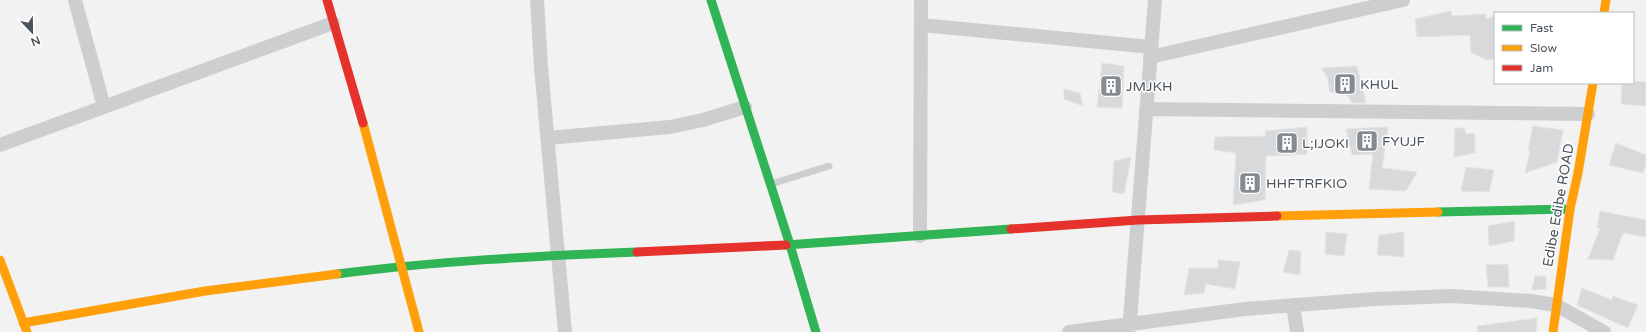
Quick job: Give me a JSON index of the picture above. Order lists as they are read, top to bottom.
{
  "streets": {
    "street": ["Edibe Edibe ROAD"]
  },
  "places": {
    "building": [
      "KHUL",
      "JMJKH",
      "FYUJF",
      "L;IJOKI",
      "HHFTRFKIO"
    ]
  },
  "legend": ["Fast", "Slow", "Jam"],
  "north": "bottom"
}
